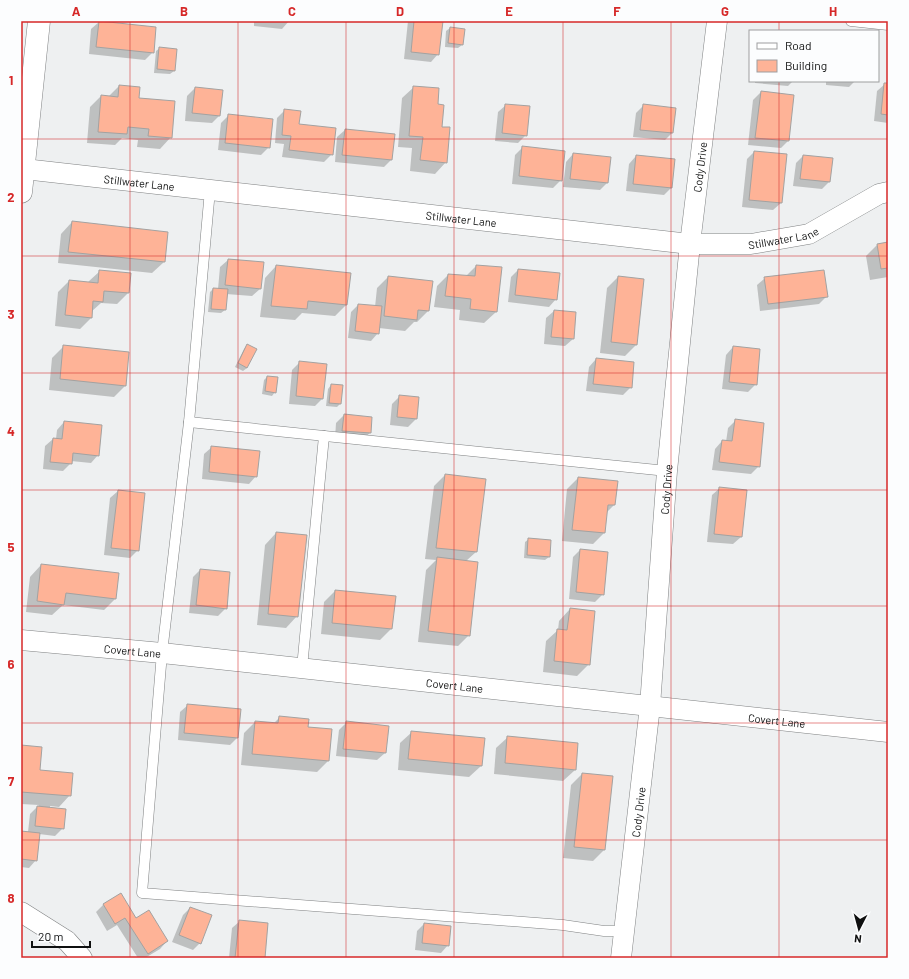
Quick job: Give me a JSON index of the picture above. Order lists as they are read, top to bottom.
{
  "streets": {
    "street": ["Cody Drive", "Stillwater Lane", "Covert Lane"]
  },
  "crossings": [
    ["Cody Drive", "Stillwater Lane"],
    ["Cody Drive", "Covert Lane"]
  ],
  "legend": ["Road", "Building"],
  "scale_bar": "20 m",
  "north": "bottom",
  "grid": {
    "columns": [
      "A",
      "B",
      "C",
      "D",
      "E",
      "F",
      "G",
      "H"
    ],
    "rows": [
      "1",
      "2",
      "3",
      "4",
      "5",
      "6",
      "7",
      "8"
    ]
  }
}
